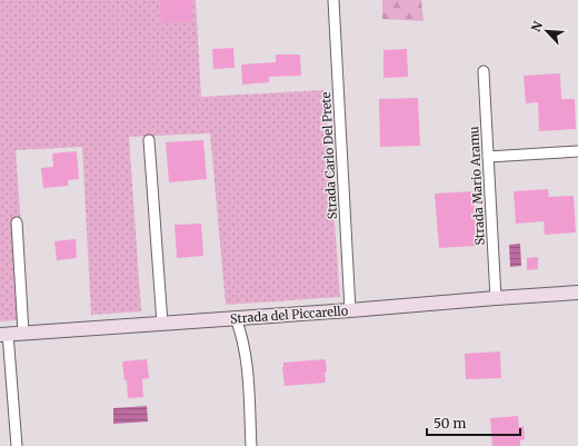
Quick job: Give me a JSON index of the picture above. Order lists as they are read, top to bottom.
{
  "streets": {
    "street": ["Strada Carlo Del Prete", "Strada Mario Aramu", "Strada del Piccarello"]
  },
  "crossings": [
    ["Strada Carlo Del Prete", "Strada del Piccarello"],
    ["Strada Mario Aramu", "Strada del Piccarello"]
  ],
  "scale_bar": "50 m",
  "north": "top left"
}
